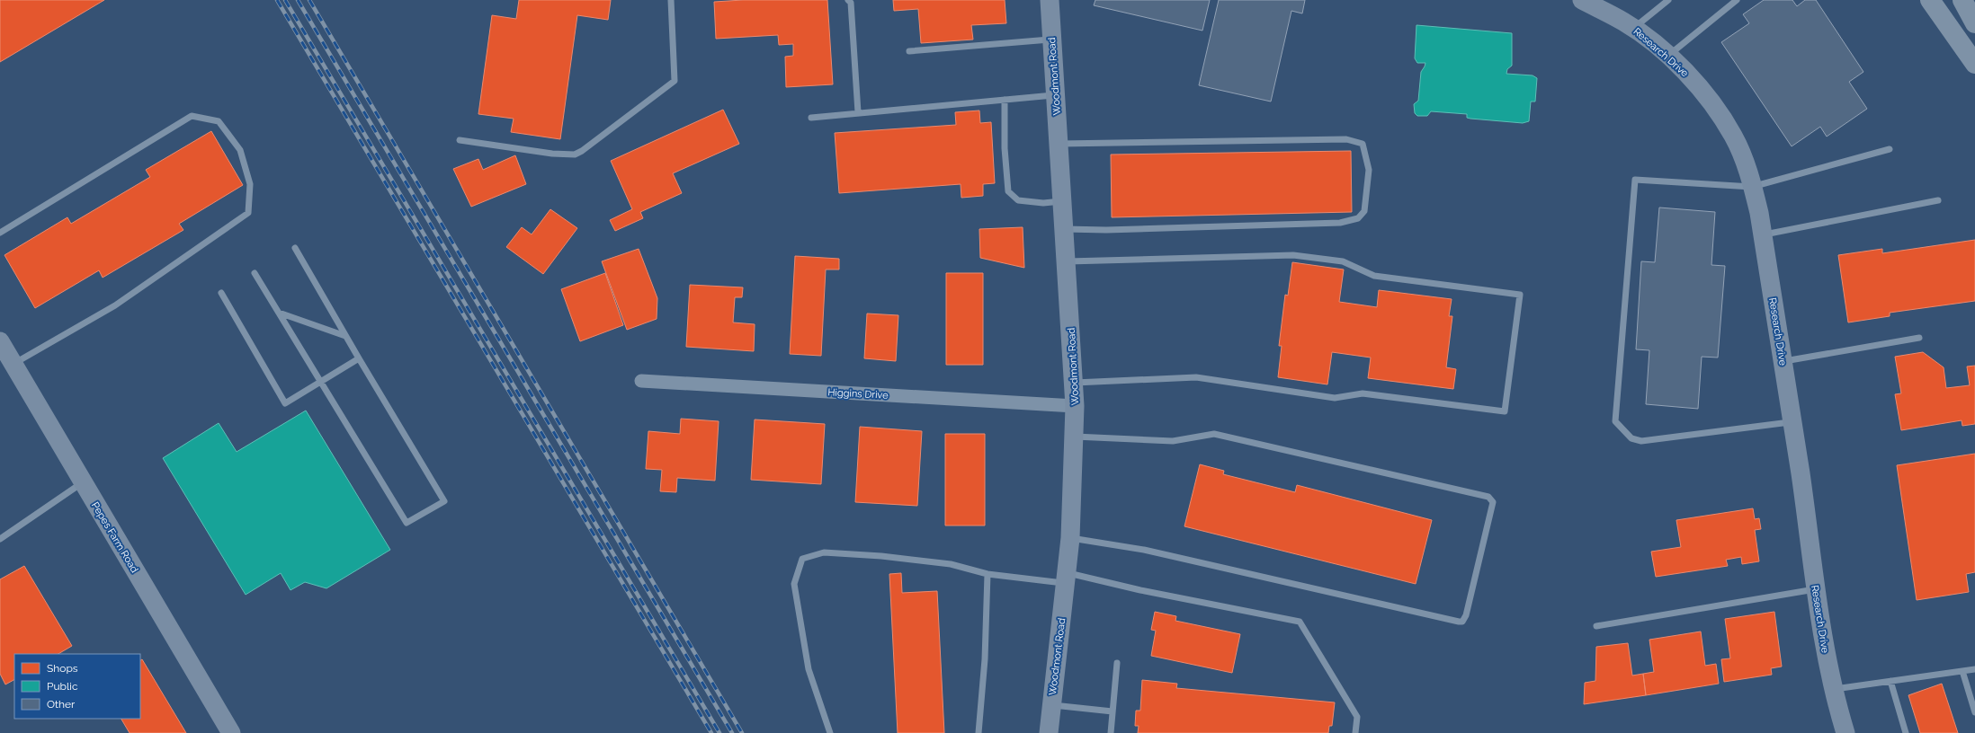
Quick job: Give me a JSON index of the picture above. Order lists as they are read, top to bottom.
{
  "streets": {
    "street": [
      "Research Drive",
      "Woodmont Road",
      "Higgins Drive",
      "Pepes Farm Road"
    ]
  },
  "crossings": [
    ["Woodmont Road", "Higgins Drive"]
  ],
  "legend": ["Shops", "Public", "Other"]
}
